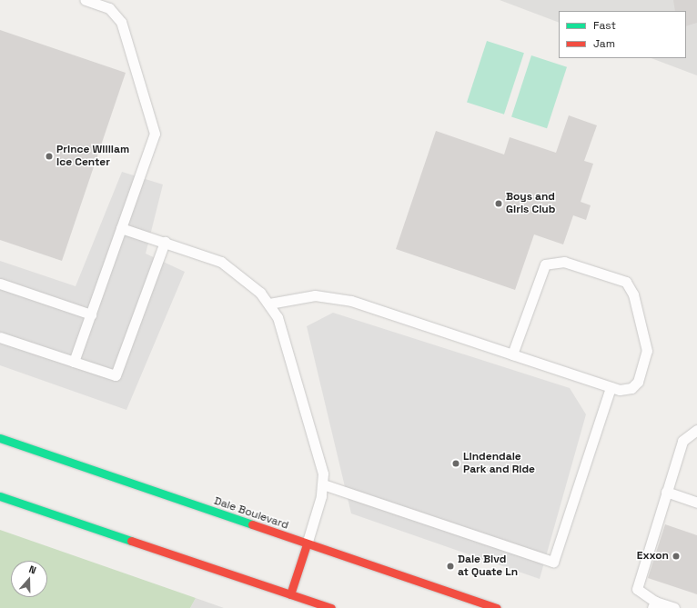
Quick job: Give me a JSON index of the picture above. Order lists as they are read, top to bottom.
{
  "streets": {
    "main road": ["Dale Boulevard"]
  },
  "places": [
    "Prince William Ice Center",
    "Boys and Girls Club",
    "Lindendale Park and Ride",
    "Exxon",
    "Dale Blvd at Quate Ln"
  ],
  "legend": ["Fast", "Jam"],
  "north": "top"
}
